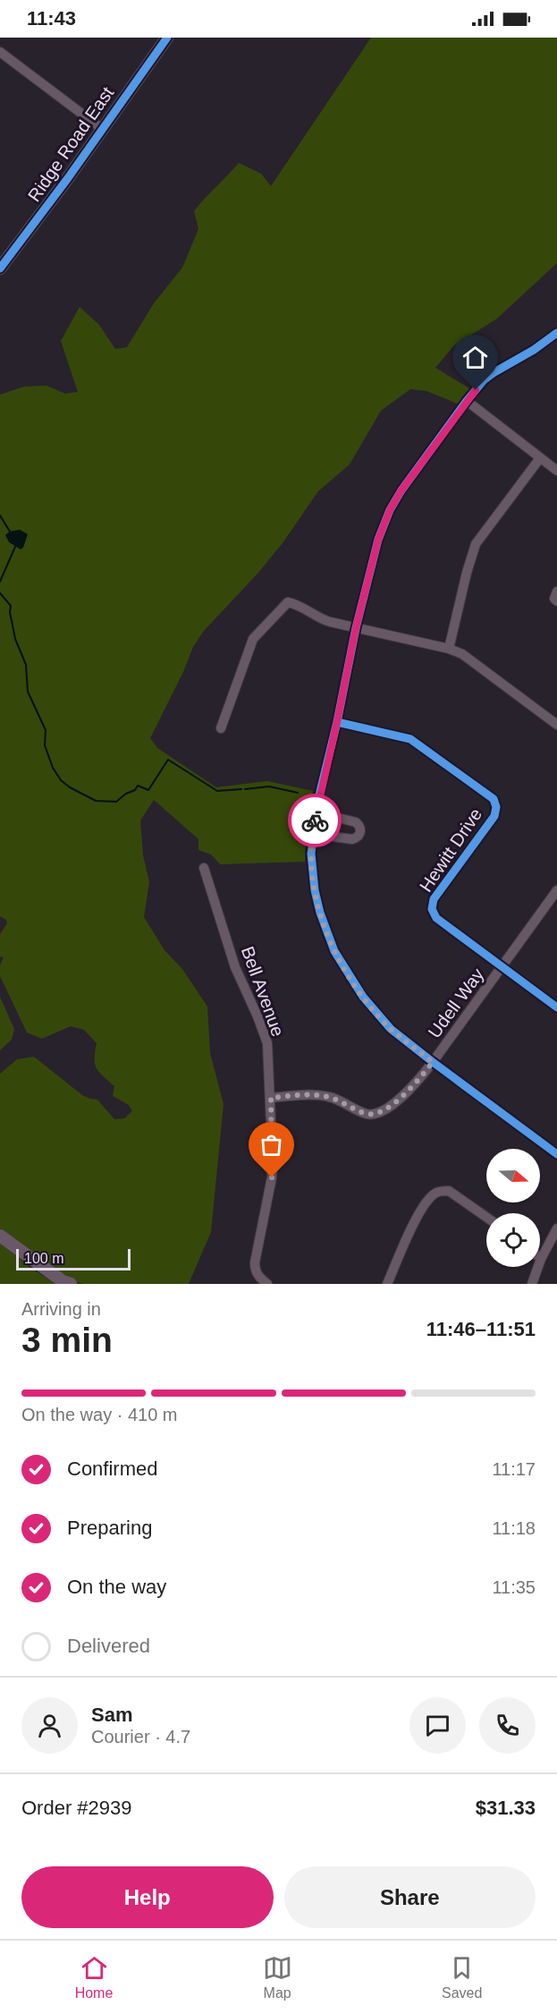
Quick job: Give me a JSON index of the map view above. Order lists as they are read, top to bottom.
{
  "streets": {
    "main road": ["Ridge Road East"],
    "street": ["Hewitt Drive", "Bell Avenue", "Udell Way"]
  },
  "crossings": [
    ["Hewitt Drive", "Udell Way"],
    ["Bell Avenue", "Udell Way"]
  ],
  "scale_bar": "100 m",
  "north": "right",
  "page": {
    "status": "11:43",
    "scale": "100 m",
    "heading": ["3 min", "Arriving in", "11:46–11:51"],
    "panel": [
      "Sam",
      "Courier · 4.7",
      "Order #2939",
      "$31.33"
    ],
    "bar": "On the way · 410 m",
    "list": [
      ["Confirmed", "11:17"],
      ["Preparing", "11:18"],
      ["On the way", "11:35"],
      "Delivered"
    ],
    "buttons": ["Help", "Share"],
    "tabs": ["Home", "Map", "Saved"]
  }
}
